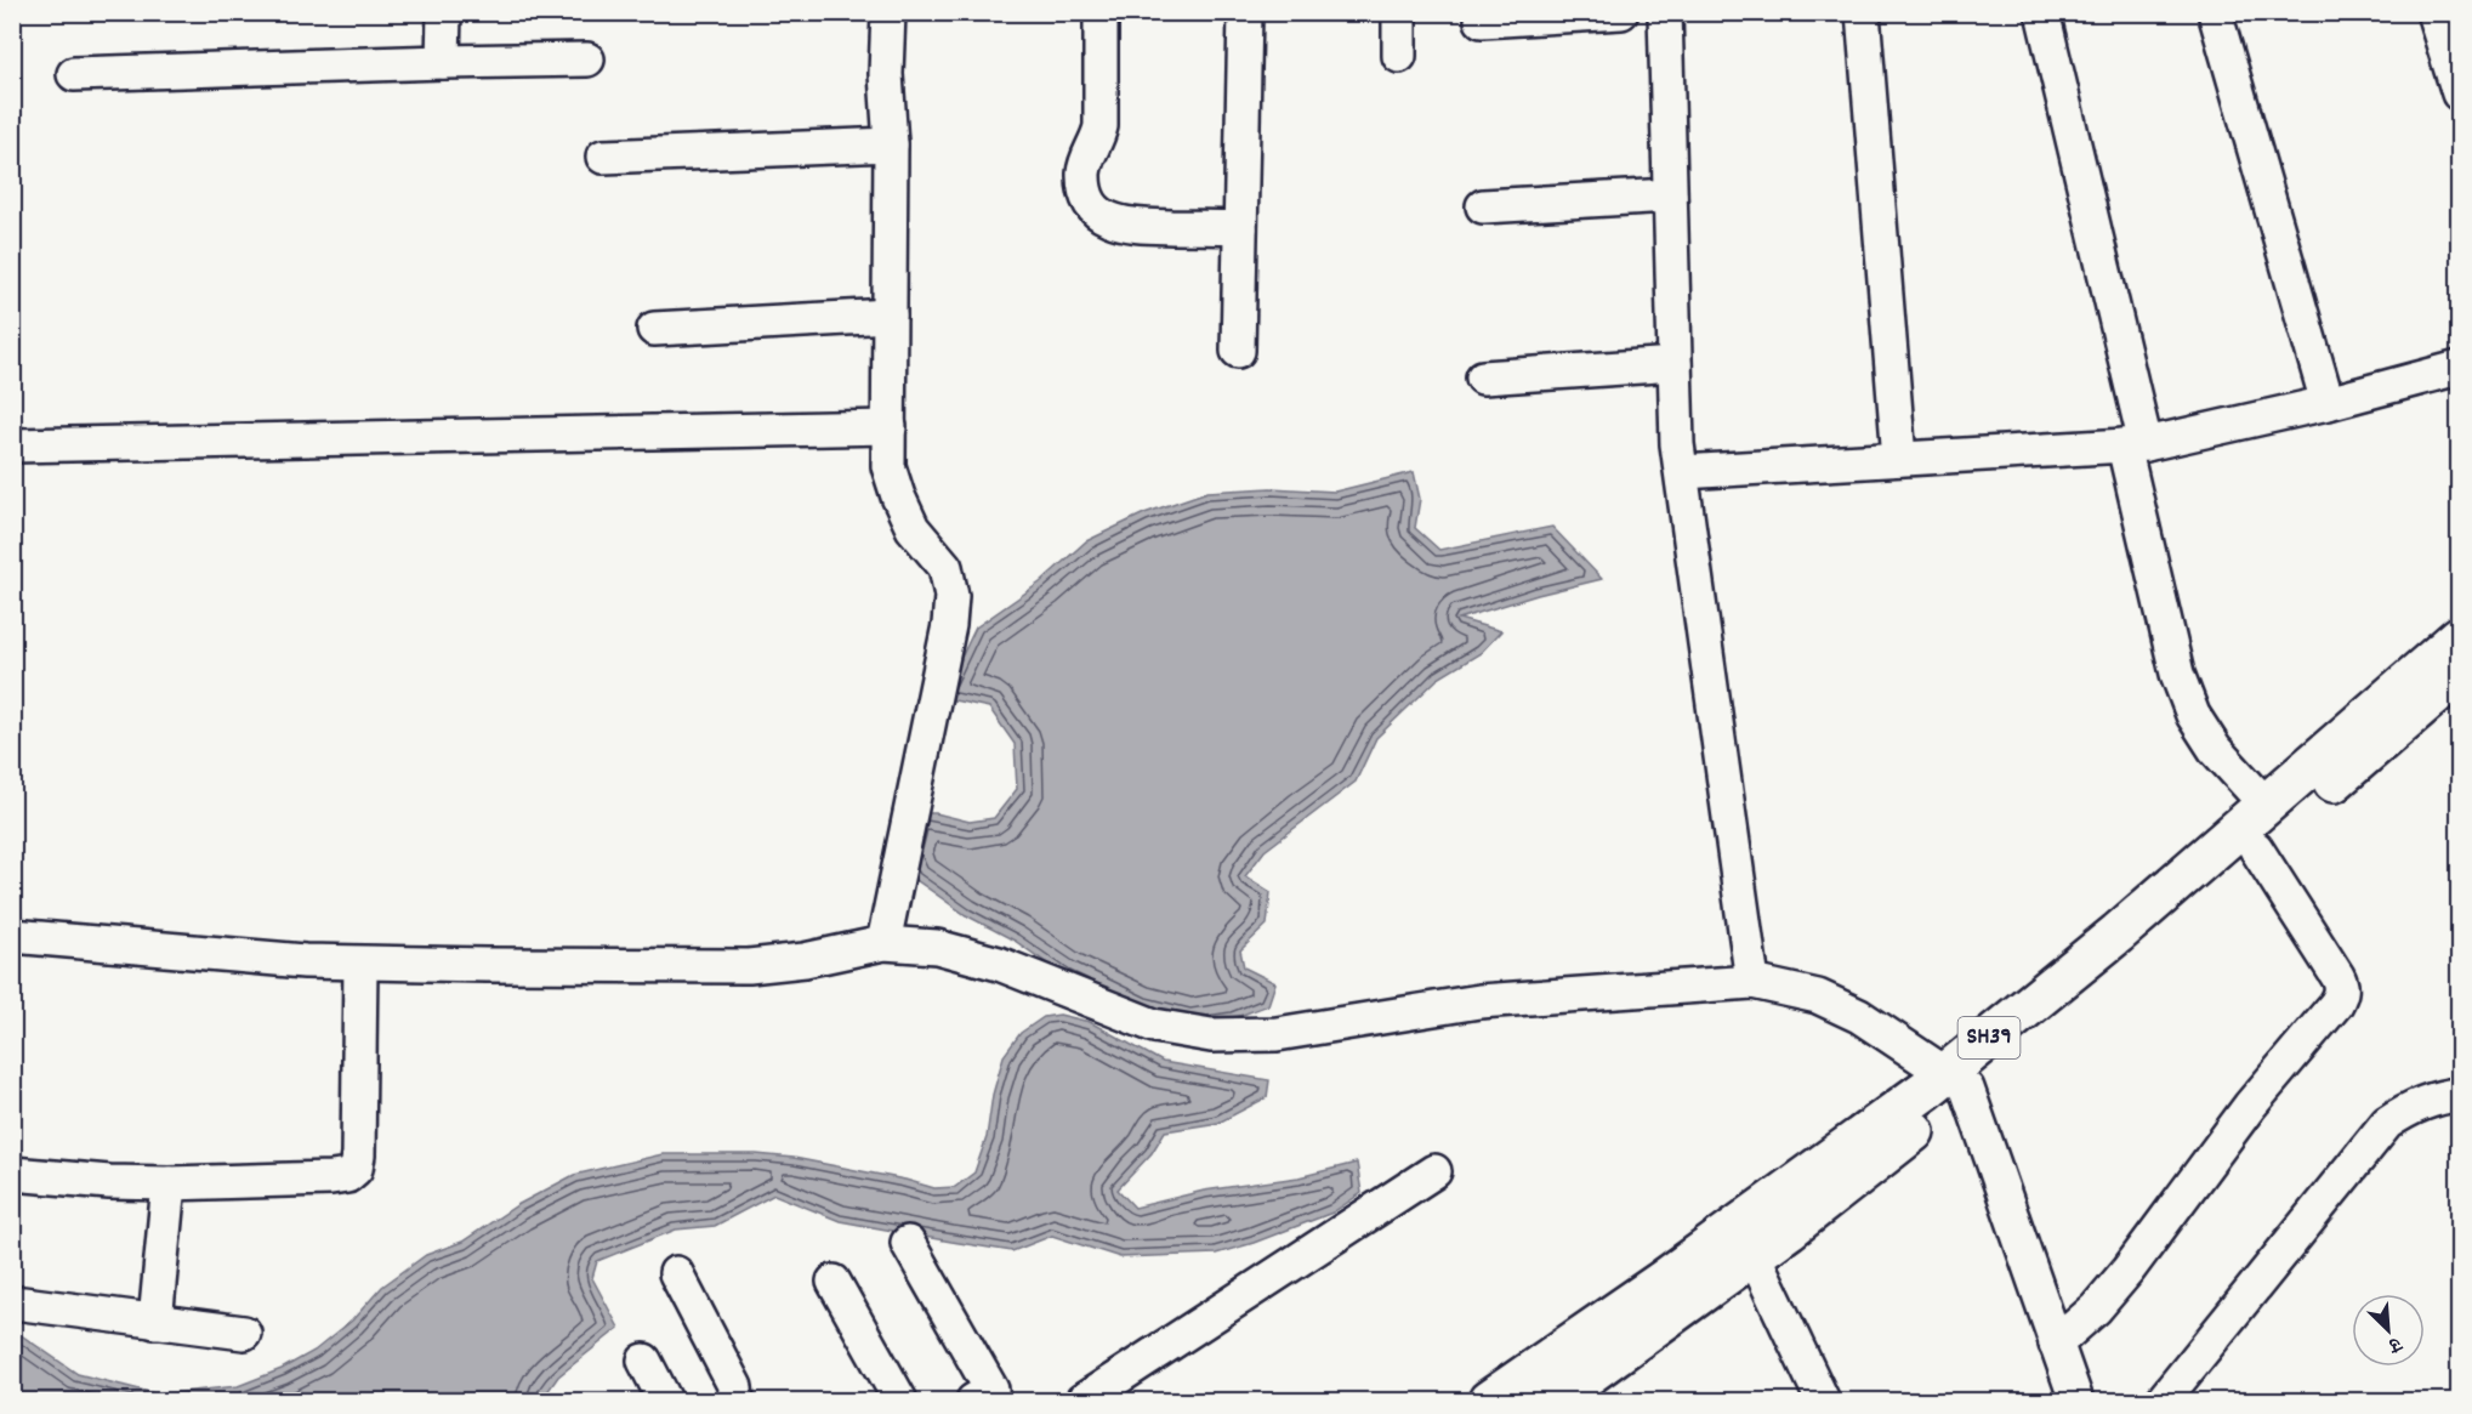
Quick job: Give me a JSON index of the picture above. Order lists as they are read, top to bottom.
{
  "streets": {
    "main road": ["SH39"]
  },
  "north": "bottom right"
}
